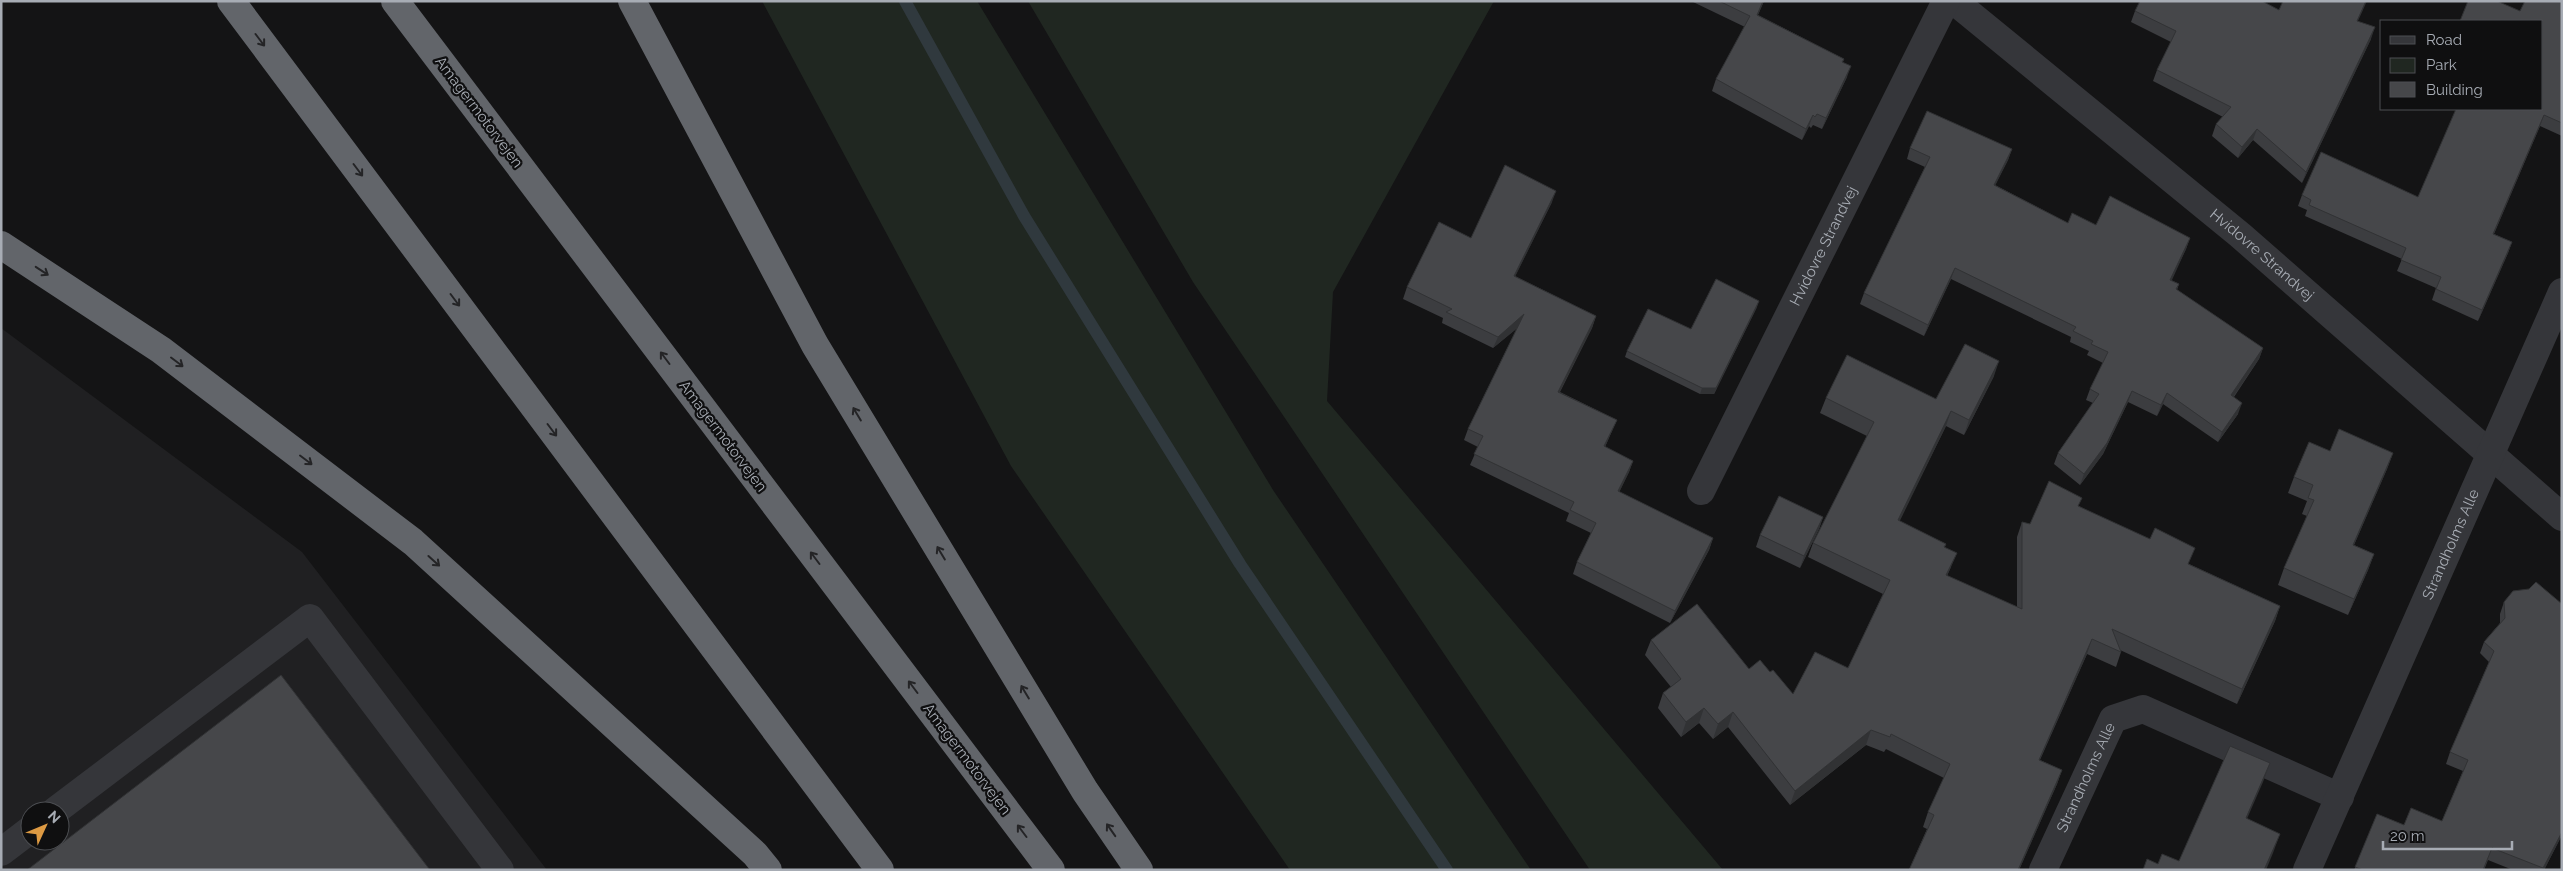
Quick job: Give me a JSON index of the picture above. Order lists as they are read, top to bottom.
{
  "streets": {
    "highway": ["Amagermotorvejen"],
    "street": ["Hvidovre Strandvej", "Strandholms Alle"]
  },
  "crossings": [
    ["Hvidovre Strandvej", "Strandholms Alle"]
  ],
  "legend": ["Road", "Park", "Building"],
  "scale_bar": "20 m",
  "north": "top right"
}
